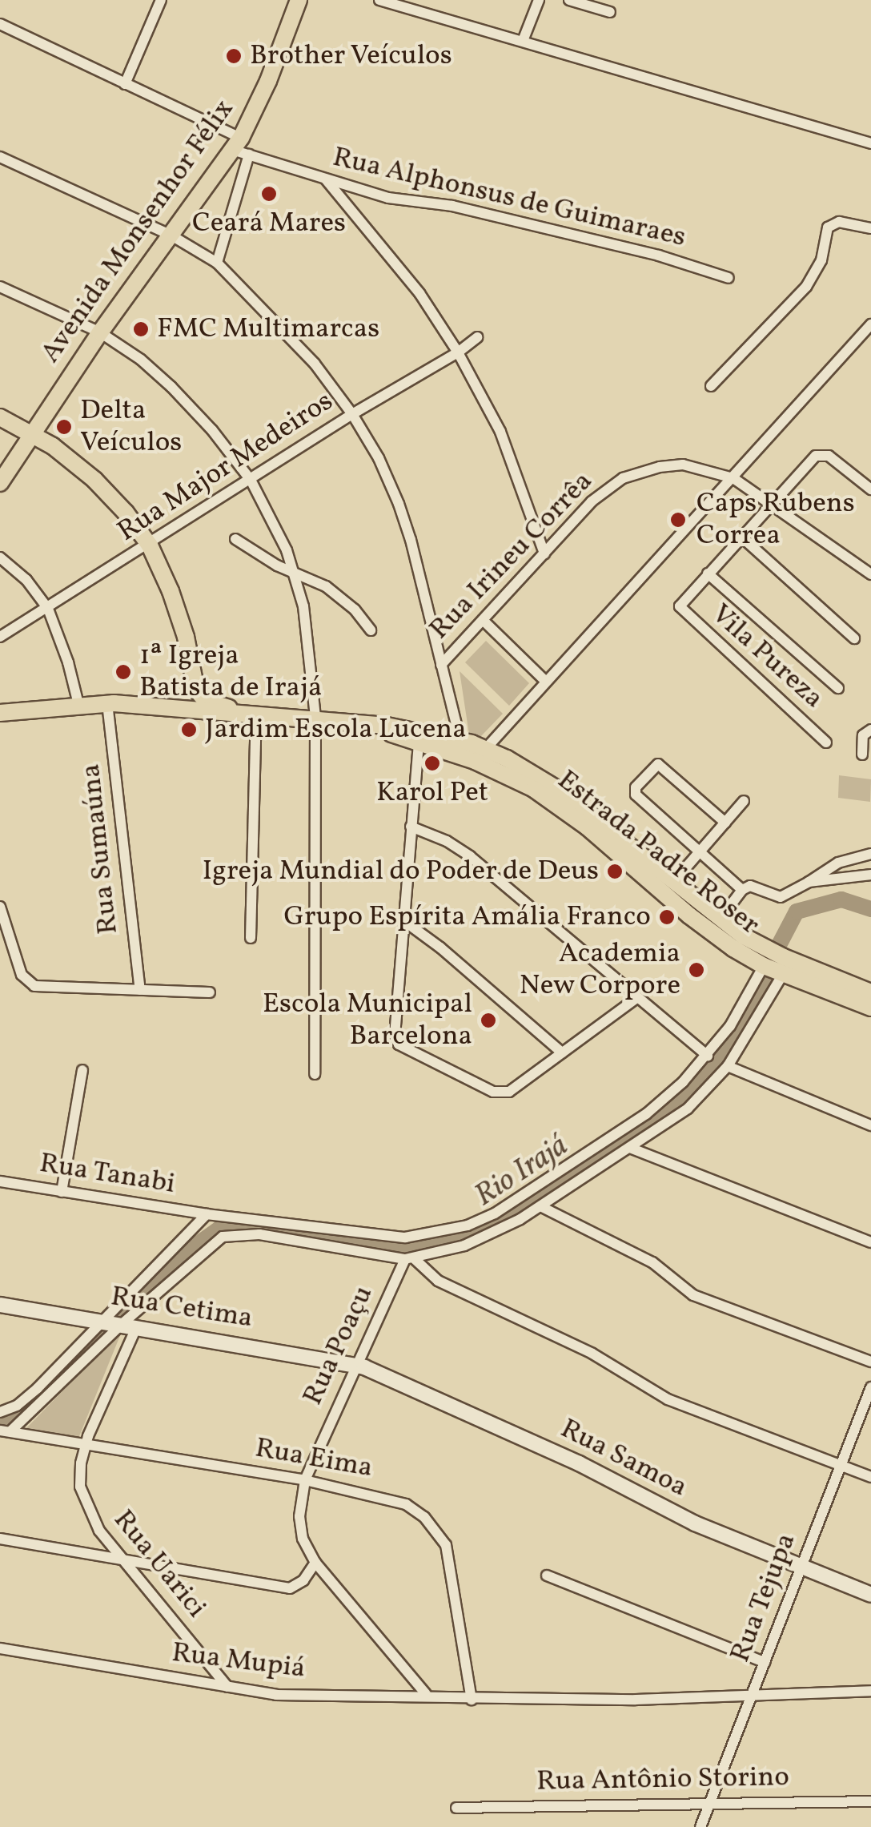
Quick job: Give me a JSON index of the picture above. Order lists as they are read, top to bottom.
{
  "streets": {
    "main road": ["Avenida Monsenhor Félix", "Estrada Padre Roser"],
    "street": [
      "Rua Alphonsus de Guimaraes",
      "Rua Major Medeiros",
      "Rua Irineu Corrêa",
      "Vila Pureza",
      "Rua Sumaúna",
      "Rua Tanabi",
      "Rua Cetima",
      "Rua Poaçu",
      "Rua Eima",
      "Rua Samoa",
      "Rua Uarici",
      "Rua Tejupa",
      "Rua Mupiá",
      "Rua Antônio Storino"
    ]
  },
  "crossings": [
    ["Rua Alphonsus de Guimaraes", "Avenida Monsenhor Félix"],
    ["Rua Sumaúna", "Estrada Padre Roser"],
    ["Estrada Padre Roser", "Rua Tanabi"],
    ["Rua Cetima", "Rua Poaçu"],
    ["Rua Cetima", "Rua Samoa"],
    ["Rua Cetima", "Rua Uarici"],
    ["Rua Poaçu", "Rua Eima"],
    ["Rua Poaçu", "Rua Samoa"],
    ["Rua Poaçu", "Rua Mupiá"],
    ["Rua Eima", "Rua Uarici"],
    ["Rua Eima", "Rua Mupiá"],
    ["Rua Samoa", "Rua Tejupa"],
    ["Rua Uarici", "Rua Mupiá"],
    ["Rua Tejupa", "Rua Mupiá"],
    ["Rua Tejupa", "Rua Antônio Storino"]
  ],
  "water": ["Rio Irajá"],
  "places": [
    "Brother Veículos",
    "Ceará Mares",
    "FMC Multimarcas",
    "Delta Veículos",
    "Caps Rubens Correa",
    "1ª Igreja Batista de Irajá",
    "Jardim Escola Lucena",
    "Karol Pet",
    "Igreja Mundial do Poder de Deus",
    "Grupo Espírita Amália Franco",
    "Academia New Corpore",
    "Escola Municipal Barcelona"
  ]
}
